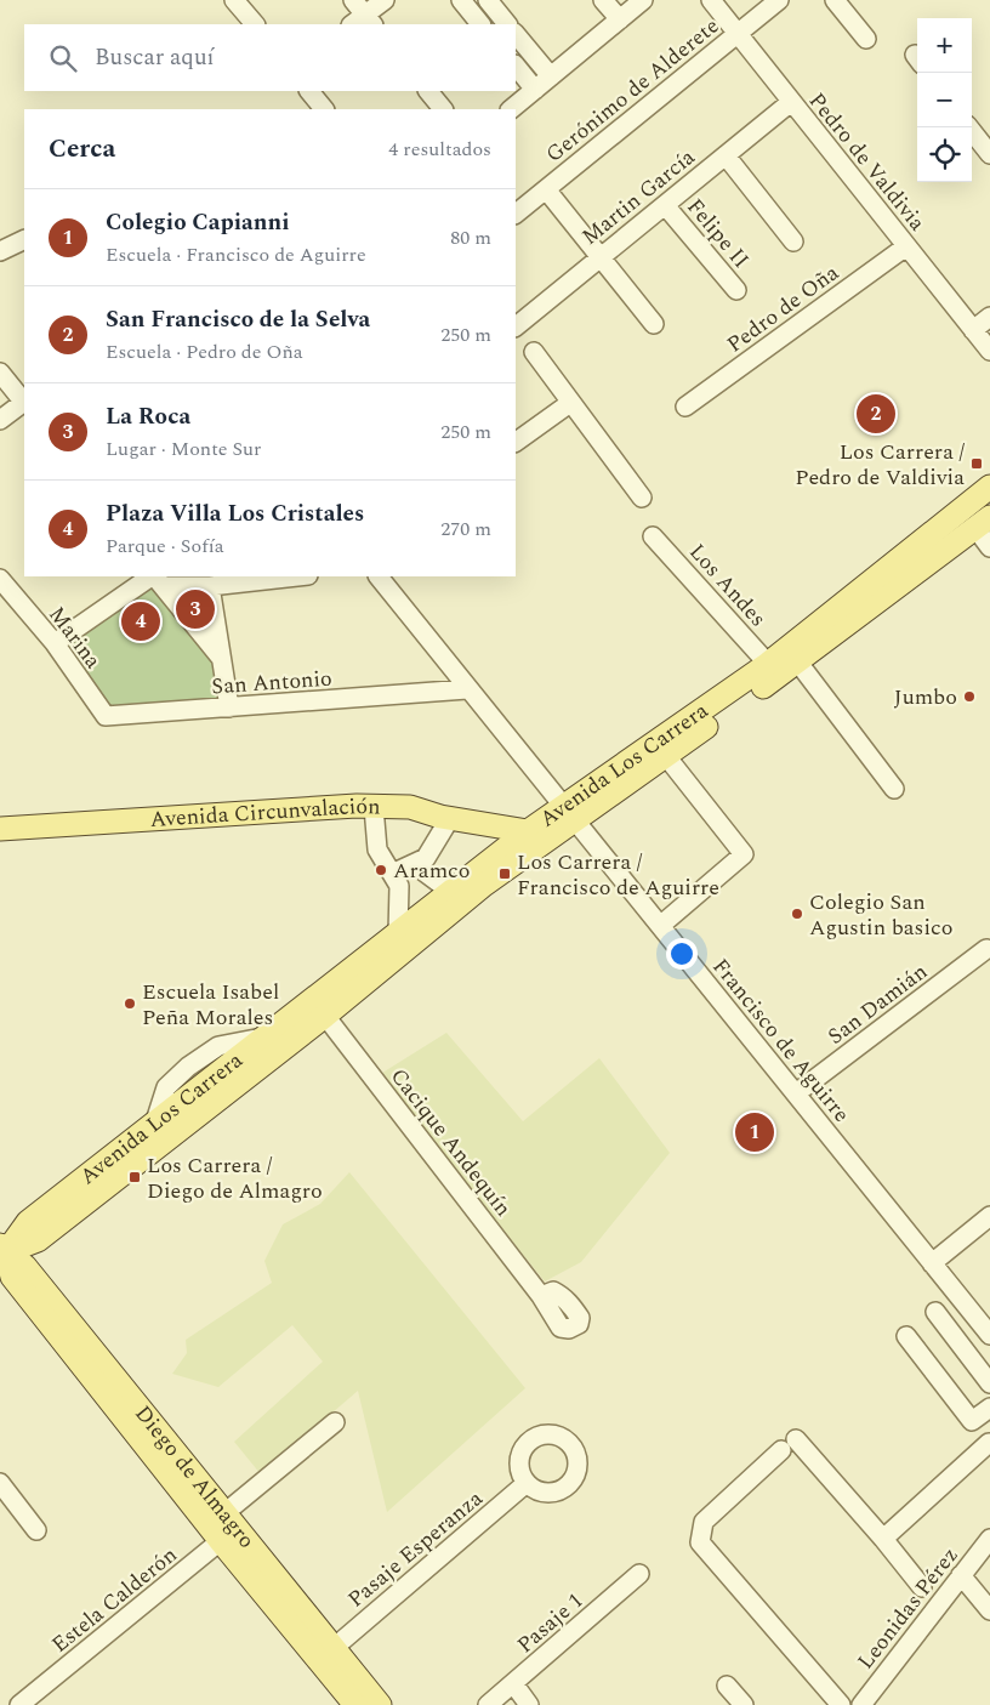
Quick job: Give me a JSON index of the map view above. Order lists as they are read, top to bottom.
{
  "streets": {
    "main road": ["Avenida Los Carrera", "Avenida Circunvalación", "Diego de Almagro"],
    "street": [
      "Gerónimo de Alderete",
      "Pedro de Valdivia",
      "Martin García",
      "Felipe II",
      "Pedro de Oña",
      "Los Andes",
      "Marina",
      "San Antonio",
      "San Damián",
      "Francisco de Aguirre",
      "Cacique Andequín",
      "Pasaje Esperanza",
      "Estela Calderón",
      "Leonidas Pérez",
      "Pasaje 1"
    ]
  },
  "crossings": [
    ["Gerónimo de Alderete", "Pedro de Valdivia"],
    ["Pedro de Valdivia", "Martin García"],
    ["Pedro de Valdivia", "Pedro de Oña"],
    ["Martin García", "Felipe II"],
    ["Los Andes", "Avenida Los Carrera"],
    ["Marina", "San Antonio"],
    ["San Antonio", "Francisco de Aguirre"],
    ["Avenida Los Carrera", "Avenida Circunvalación"],
    ["Avenida Los Carrera", "Francisco de Aguirre"],
    ["Avenida Los Carrera", "Cacique Andequín"],
    ["Avenida Los Carrera", "Diego de Almagro"],
    ["San Damián", "Francisco de Aguirre"],
    ["Diego de Almagro", "Pasaje Esperanza"],
    ["Diego de Almagro", "Estela Calderón"]
  ],
  "places": {
    "transit": ["Los Carrera / Pedro de Valdivia", "Los Carrera / Francisco de Aguirre", "Los Carrera / Diego de Almagro"],
    "other": [
      "Jumbo",
      "Aramco",
      "Colegio San Agustin basico",
      "Escuela Isabel Peña Morales"
    ]
  },
  "page": {
    "map_buttons": ["+", "−"],
    "search": "Buscar aquí",
    "heading": ["Cerca", "4 resultados"],
    "list": [
      {
        "mark": "1",
        "name": "Colegio Capianni",
        "note": "Escuela · Francisco de Aguirre",
        "value": "80 m"
      },
      {
        "mark": "2",
        "name": "San Francisco de la Selva",
        "note": "Escuela · Pedro de Oña",
        "value": "250 m"
      },
      {
        "mark": "3",
        "name": "La Roca",
        "note": "Lugar · Monte Sur",
        "value": "250 m"
      },
      {
        "mark": "4",
        "name": "Plaza Villa Los Cristales",
        "note": "Parque · Sofía",
        "value": "270 m"
      }
    ],
    "pins": [
      "2",
      "3",
      "4",
      "1"
    ]
  }
}
